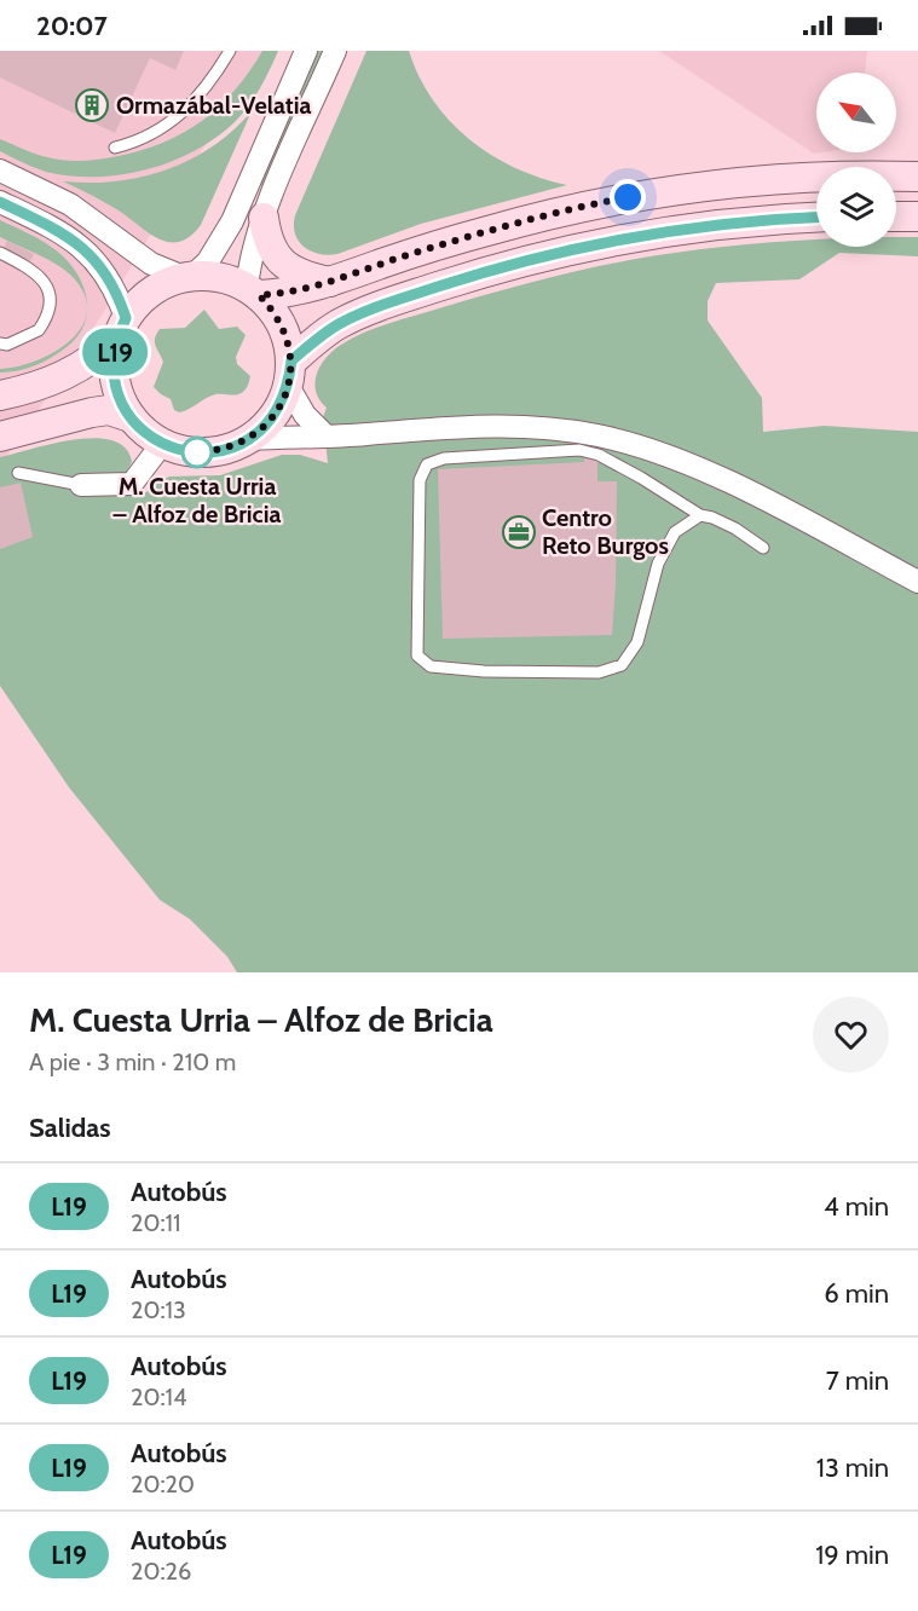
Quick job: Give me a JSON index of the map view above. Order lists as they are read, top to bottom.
{
  "places": {
    "building": ["Ormazábal-Velatia"],
    "other": ["M. Cuesta Urria – Alfoz de Bricia"],
    "office": ["Centro Reto Burgos"]
  },
  "lines": ["bus line L19"],
  "north": "top left",
  "page": {
    "status": "20:07",
    "on_map": "L19",
    "heading": [
      ["M. Cuesta Urria – Alfoz de Bricia", "A pie · 3 min · 210 m"],
      "Salidas"
    ],
    "list": [
      {
        "mark": "L19",
        "name": "Autobús",
        "note": "20:11",
        "value": "4 min"
      },
      {
        "mark": "L19",
        "name": "Autobús",
        "note": "20:13",
        "value": "6 min"
      },
      {
        "mark": "L19",
        "name": "Autobús",
        "note": "20:14",
        "value": "7 min"
      },
      {
        "mark": "L19",
        "name": "Autobús",
        "note": "20:20",
        "value": "13 min"
      },
      {
        "mark": "L19",
        "name": "Autobús",
        "note": "20:26",
        "value": "19 min"
      }
    ]
  }
}
